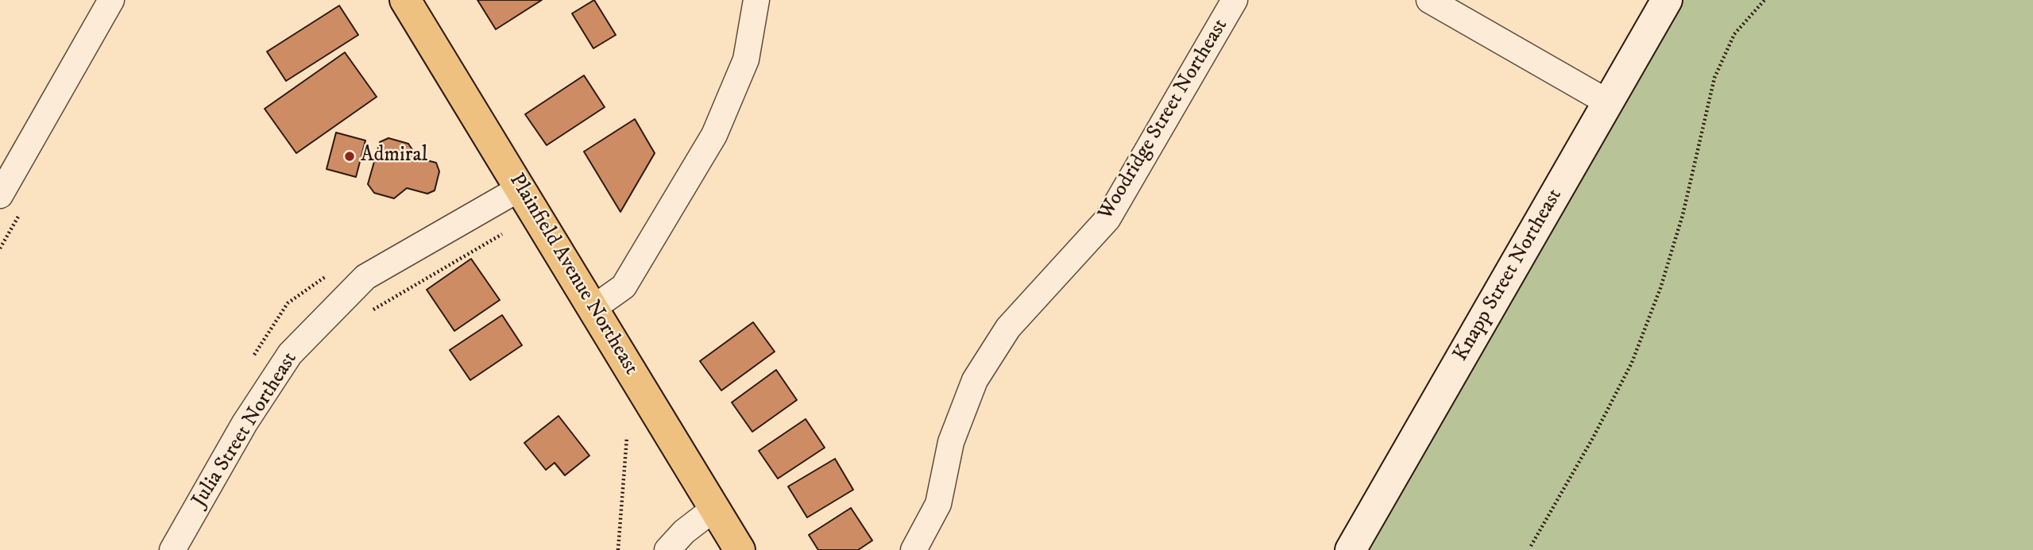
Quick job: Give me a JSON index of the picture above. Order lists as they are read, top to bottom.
{
  "streets": {
    "main road": ["Plainfield Avenue Northeast", "Knapp Street Northeast"],
    "street": ["Woodridge Street Northeast", "Julia Street Northeast"]
  },
  "crossings": [
    ["Plainfield Avenue Northeast", "Julia Street Northeast"]
  ],
  "places": ["Admiral"]
}
